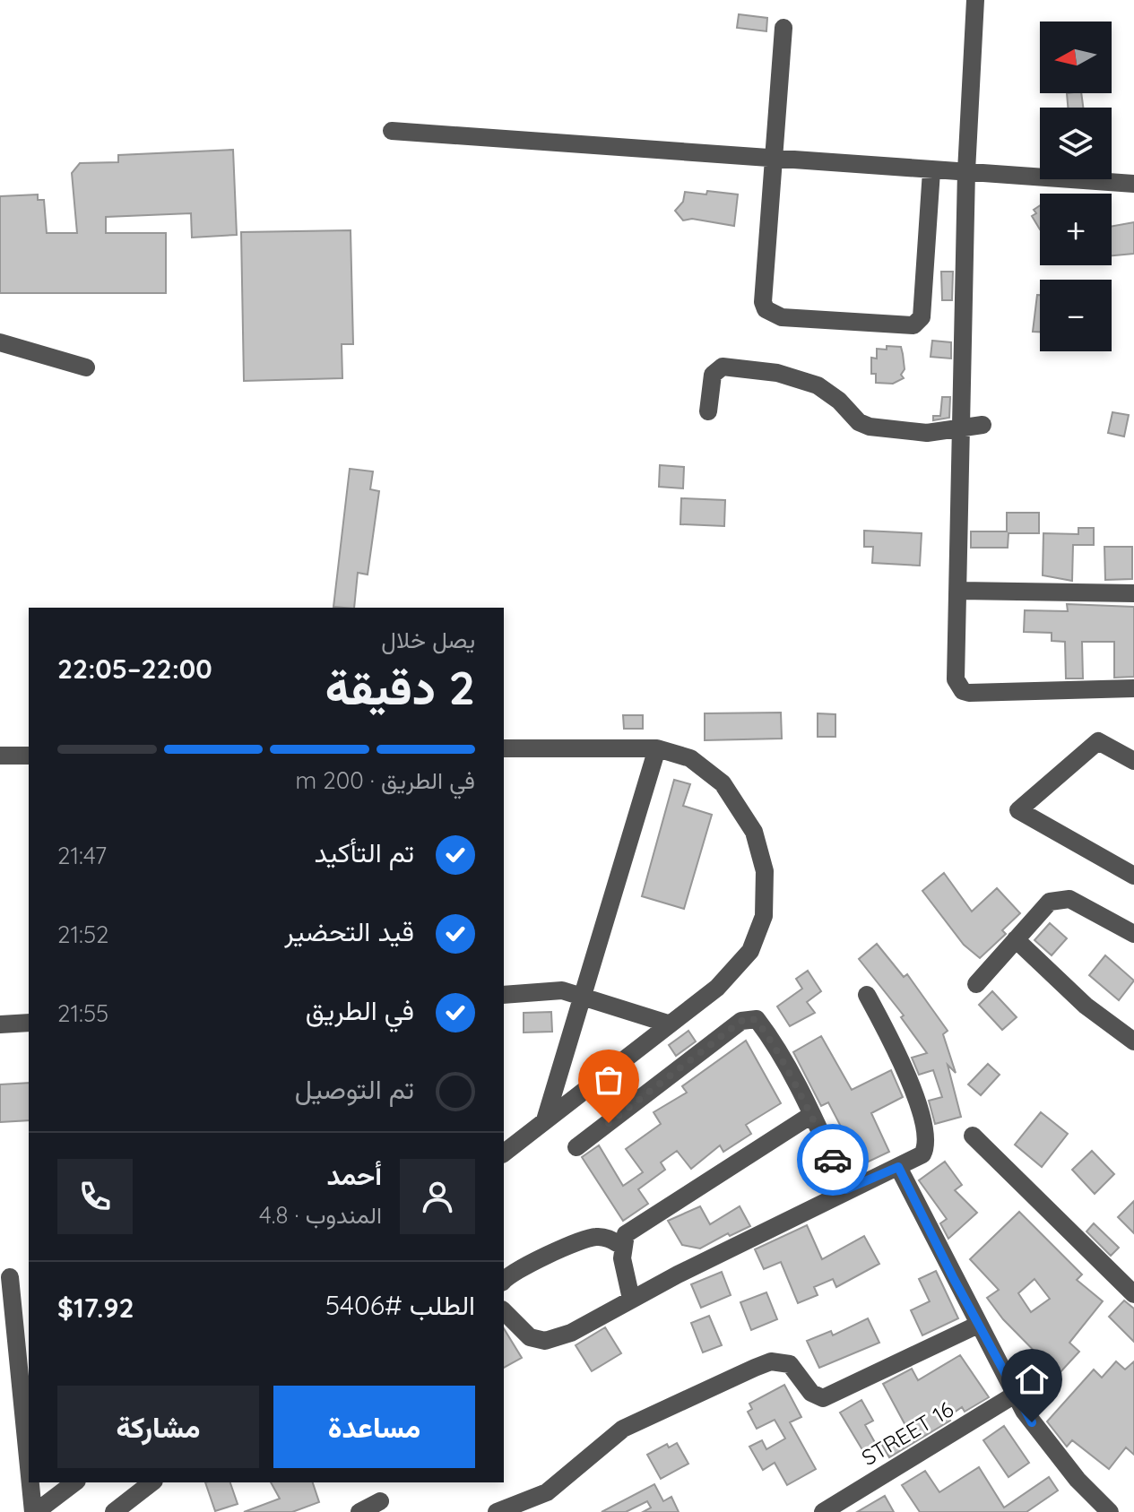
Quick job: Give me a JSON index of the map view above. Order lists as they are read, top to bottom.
{
  "streets": {
    "street": ["STREET 16"]
  },
  "north": "left",
  "page": {
    "map_buttons": ["+", "−"],
    "heading": ["2 دقيقة", "يصل خلال", "22:00–22:05"],
    "panel": [
      "أحمد",
      "المندوب · 4.8",
      "الطلب #5406",
      "$17.92"
    ],
    "bar": "في الطريق · 200 m",
    "list": [
      ["تم التأكيد", "21:47"],
      ["قيد التحضير", "21:52"],
      ["في الطريق", "21:55"],
      "تم التوصيل"
    ],
    "buttons": ["مساعدة", "مشاركة"]
  }
}
